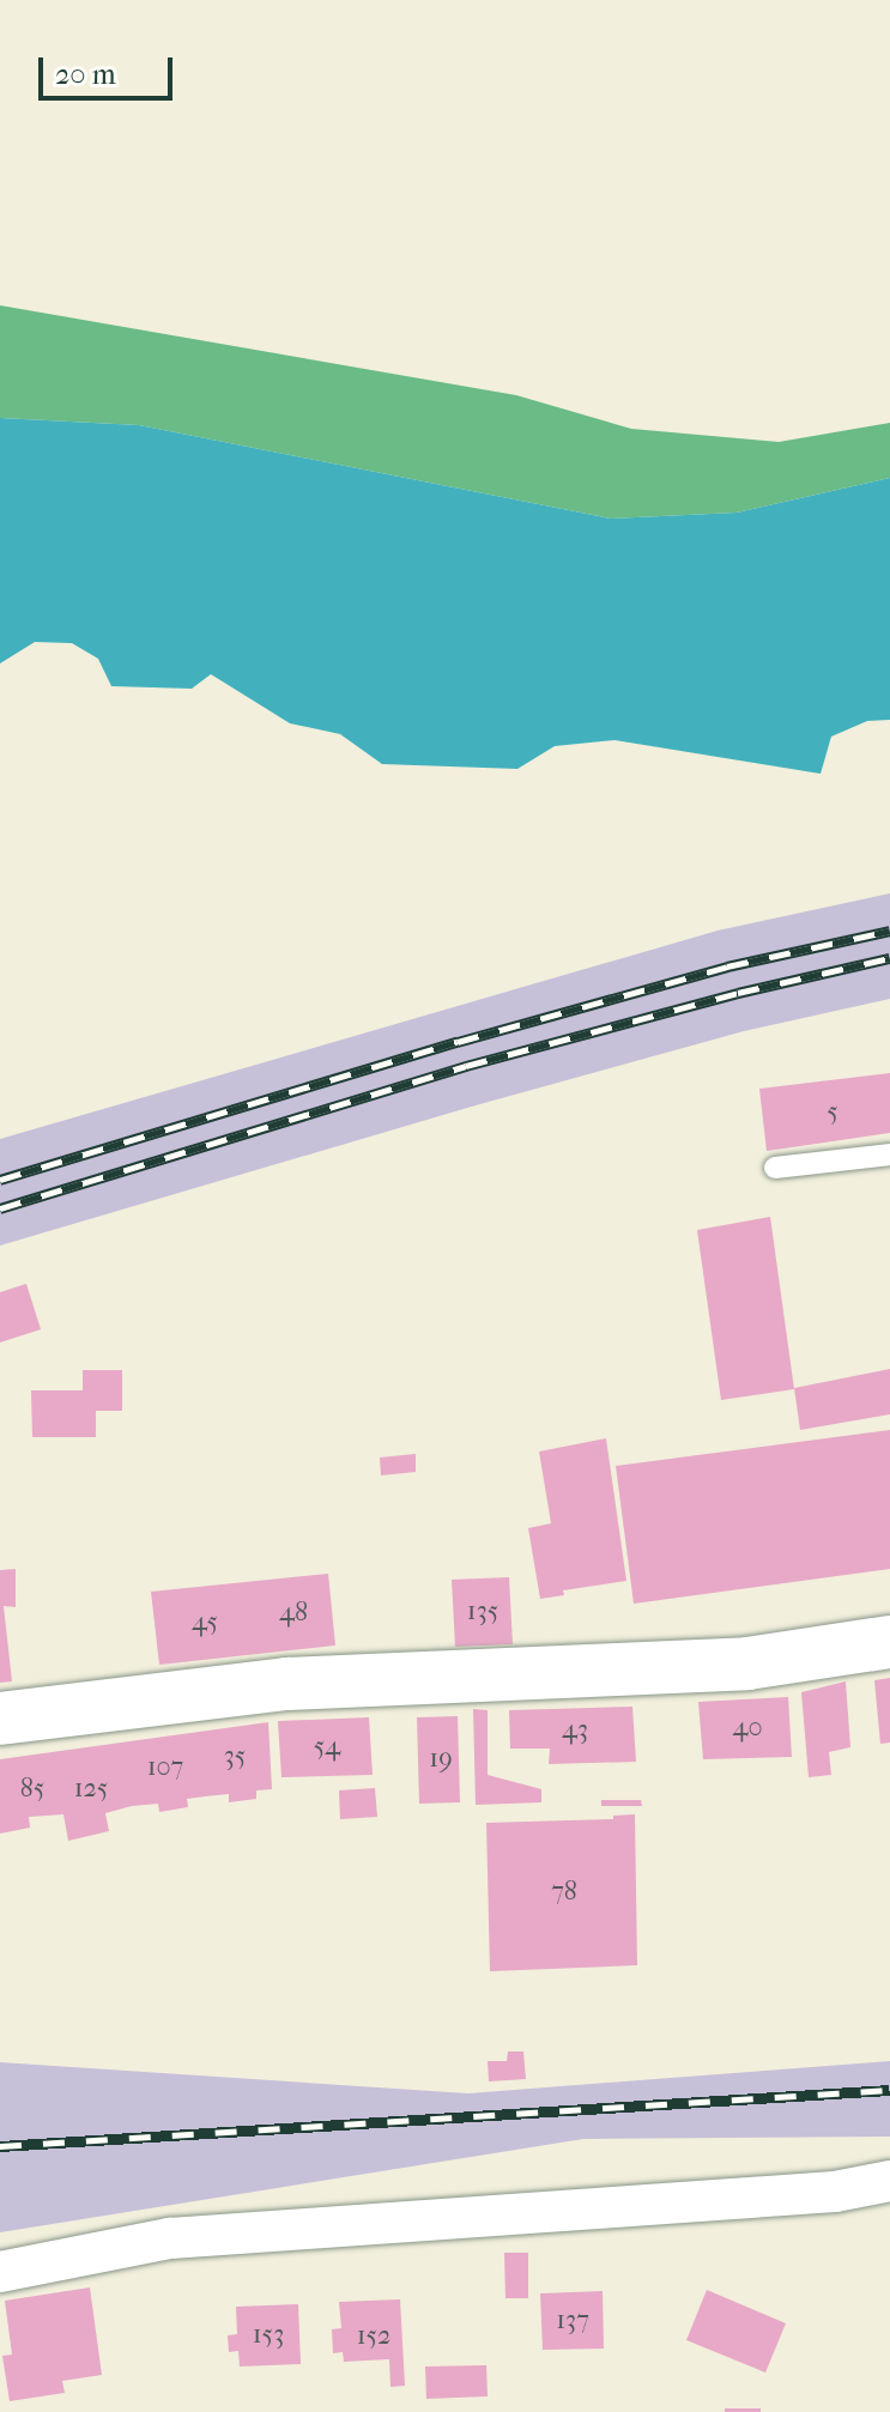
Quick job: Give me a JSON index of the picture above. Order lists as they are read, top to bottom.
{
  "house_numbers": [
    "5",
    "135",
    "48",
    "45",
    "40",
    "43",
    "54",
    "35",
    "19",
    "107",
    "85",
    "125",
    "78",
    "137",
    "153",
    "152"
  ],
  "scale_bar": "20 m"
}
